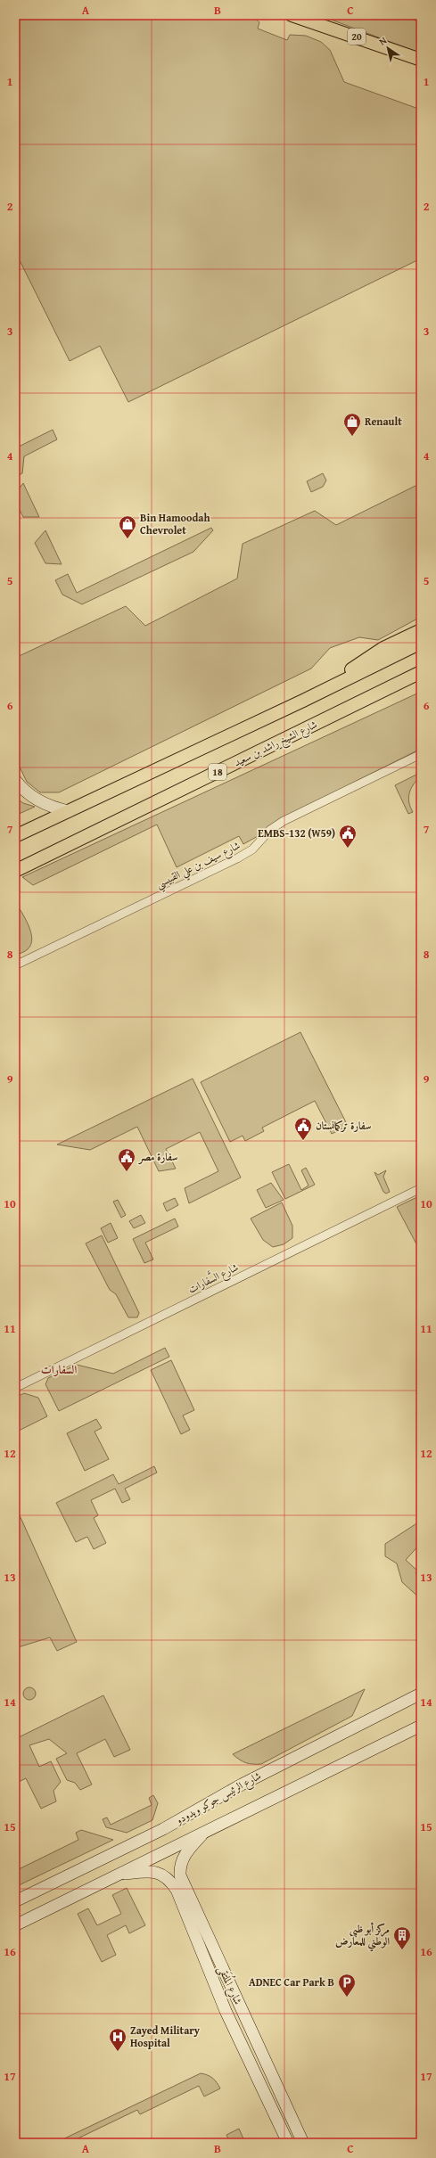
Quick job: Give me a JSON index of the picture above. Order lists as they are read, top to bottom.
{
  "streets": {
    "main road": ["20", "شارع الشيخ راشد بن سعيد", "18"],
    "street": [
      "شارع سيف بن علي القبيسي",
      "شارع السَّفارات",
      "شارع الرئيس جوكو ويدودو",
      "شارع المُلتَقى"
    ]
  },
  "crossings": [
    ["شارع الرئيس جوكو ويدودو", "شارع المُلتَقى"]
  ],
  "districts": ["السفارات"],
  "places": {
    "shop": ["Renault", "Bin Hamoodah Chevrolet"],
    "public building": ["EMBS-132 (W59)", "سفارة تركمانستان", "سفارة مصر"],
    "building": ["مركز أبو ظبي الوطني للمعارض"],
    "parking": ["ADNEC Car Park B"],
    "hospital": ["Zayed Military Hospital"]
  },
  "north": "top left",
  "grid": {
    "columns": ["A", "B", "C"],
    "rows": [
      "1",
      "2",
      "3",
      "4",
      "5",
      "6",
      "7",
      "8",
      "9",
      "10",
      "11",
      "12",
      "13",
      "14",
      "15",
      "16",
      "17"
    ]
  }
}
